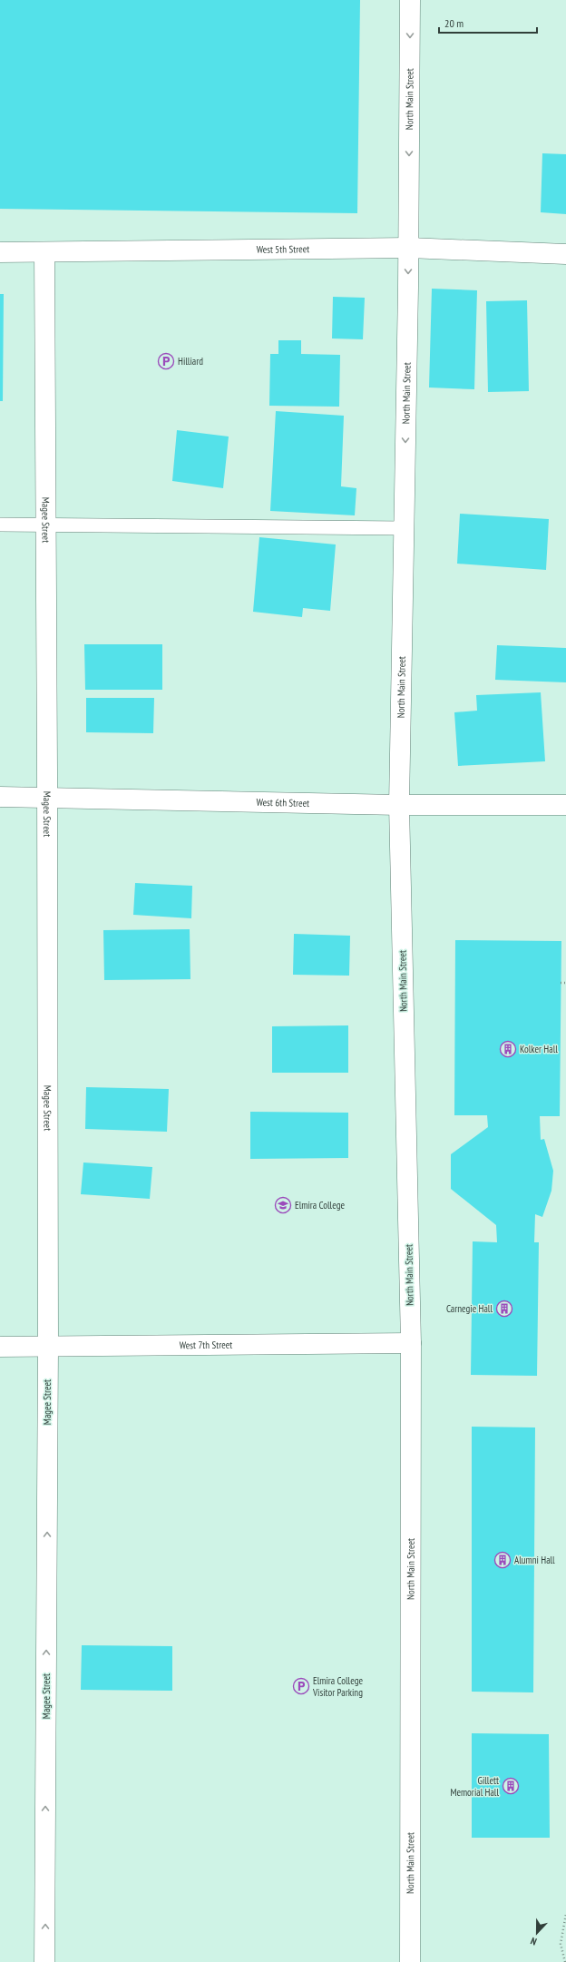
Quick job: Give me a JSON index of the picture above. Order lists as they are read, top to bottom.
{
  "streets": {
    "street": [
      "North Main Street",
      "West 5th Street",
      "Magee Street",
      "West 6th Street",
      "West 7th Street"
    ]
  },
  "crossings": [
    ["North Main Street", "West 5th Street"],
    ["North Main Street", "West 6th Street"],
    ["North Main Street", "West 7th Street"],
    ["West 5th Street", "Magee Street"],
    ["Magee Street", "West 6th Street"],
    ["Magee Street", "West 7th Street"]
  ],
  "one_way": ["Magee Street"],
  "places": {
    "parking": ["Hilliard", "Elmira College Visitor Parking"],
    "building": [
      "Kolker Hall",
      "Carnegie Hall",
      "Alumni Hall",
      "Gillett Memorial Hall"
    ],
    "school or university": ["Elmira College"]
  },
  "scale_bar": "20 m",
  "north": "bottom"
}
